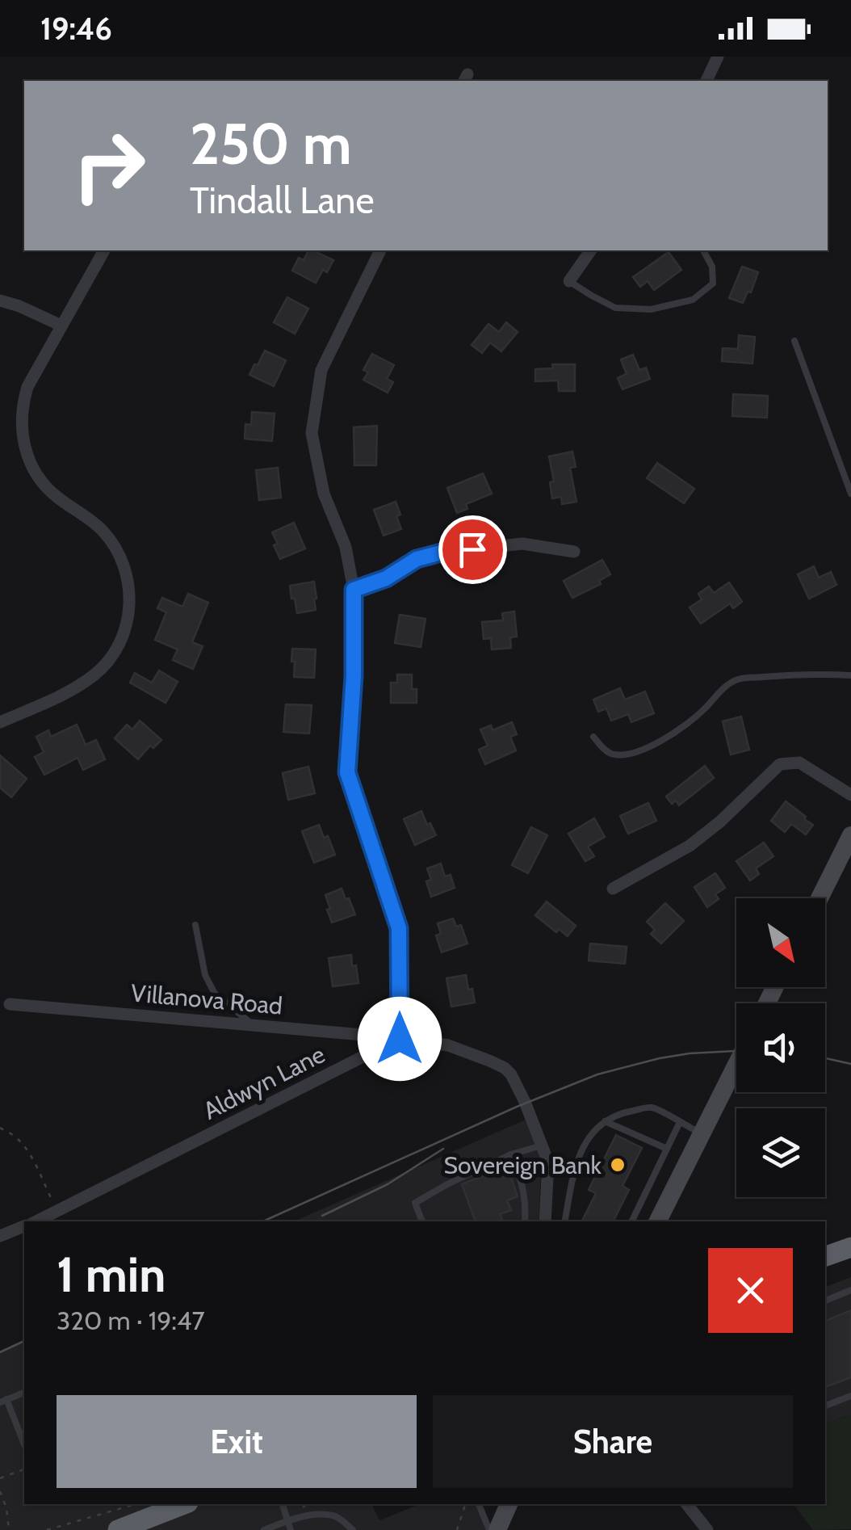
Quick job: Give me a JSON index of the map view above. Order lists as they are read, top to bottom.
{
  "streets": {
    "street": ["Villanova Road", "Aldwyn Lane"]
  },
  "crossings": [
    ["Villanova Road", "Aldwyn Lane"]
  ],
  "places": ["Sovereign Bank"],
  "north": "bottom right",
  "page": {
    "status": "19:46",
    "turn": ["250 m", "Tindall Lane"],
    "heading": ["1 min", "320 m · 19:47"],
    "buttons": ["Exit", "Share"]
  }
}
